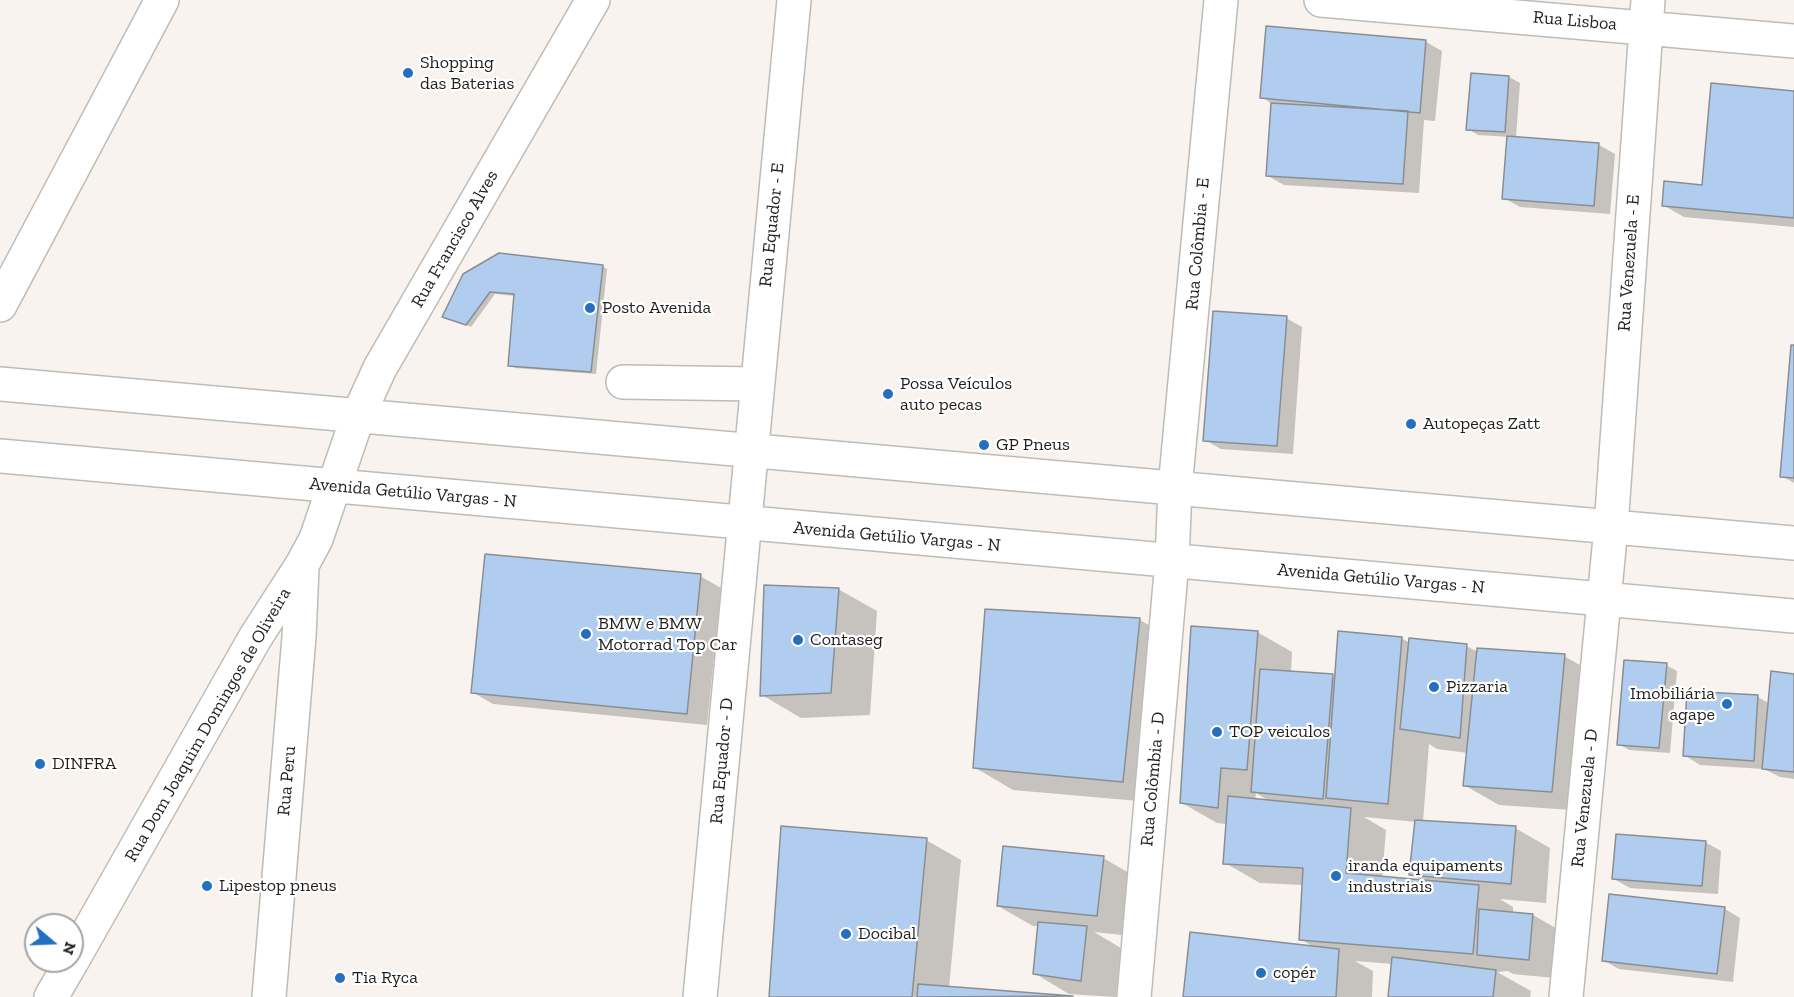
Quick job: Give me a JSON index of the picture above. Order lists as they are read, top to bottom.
{
  "streets": {
    "street": [
      "Rua Lisboa",
      "Rua Equador - E",
      "Rua Francisco Alves",
      "Rua Colômbia - E",
      "Rua Venezuela - E",
      "Avenida Getúlio Vargas - N",
      "Rua Dom Joaquim Domingos de Oliveira",
      "Rua Equador - D",
      "Rua Colômbia - D",
      "Rua Peru",
      "Rua Venezuela - D"
    ]
  },
  "crossings": [
    ["Rua Lisboa", "Rua Venezuela - E"],
    ["Rua Equador - E", "Rua Equador - D"],
    ["Rua Francisco Alves", "Avenida Getúlio Vargas - N"],
    ["Rua Francisco Alves", "Rua Dom Joaquim Domingos de Oliveira"],
    ["Rua Colômbia - E", "Avenida Getúlio Vargas - N"],
    ["Rua Colômbia - E", "Rua Colômbia - D"],
    ["Rua Venezuela - E", "Avenida Getúlio Vargas - N"],
    ["Rua Venezuela - E", "Rua Venezuela - D"],
    ["Avenida Getúlio Vargas - N", "Rua Dom Joaquim Domingos de Oliveira"],
    ["Avenida Getúlio Vargas - N", "Rua Equador - D"],
    ["Avenida Getúlio Vargas - N", "Rua Colômbia - D"],
    ["Avenida Getúlio Vargas - N", "Rua Venezuela - D"],
    ["Rua Dom Joaquim Domingos de Oliveira", "Rua Peru"]
  ],
  "places": [
    "Shopping das Baterias",
    "Posto Avenida",
    "Possa Veículos auto pecas",
    "Autopeças Zatt",
    "GP Pneus",
    "BMW e BMW Motorrad Top Car",
    "Contaseg",
    "Pizzaria",
    "Imobiliária agape",
    "TOP veiculos",
    "DINFRA",
    "iranda equipaments industriais",
    "Lipestop pneus",
    "Docibal",
    "copér",
    "Tia Ryca"
  ],
  "north": "right"
}
